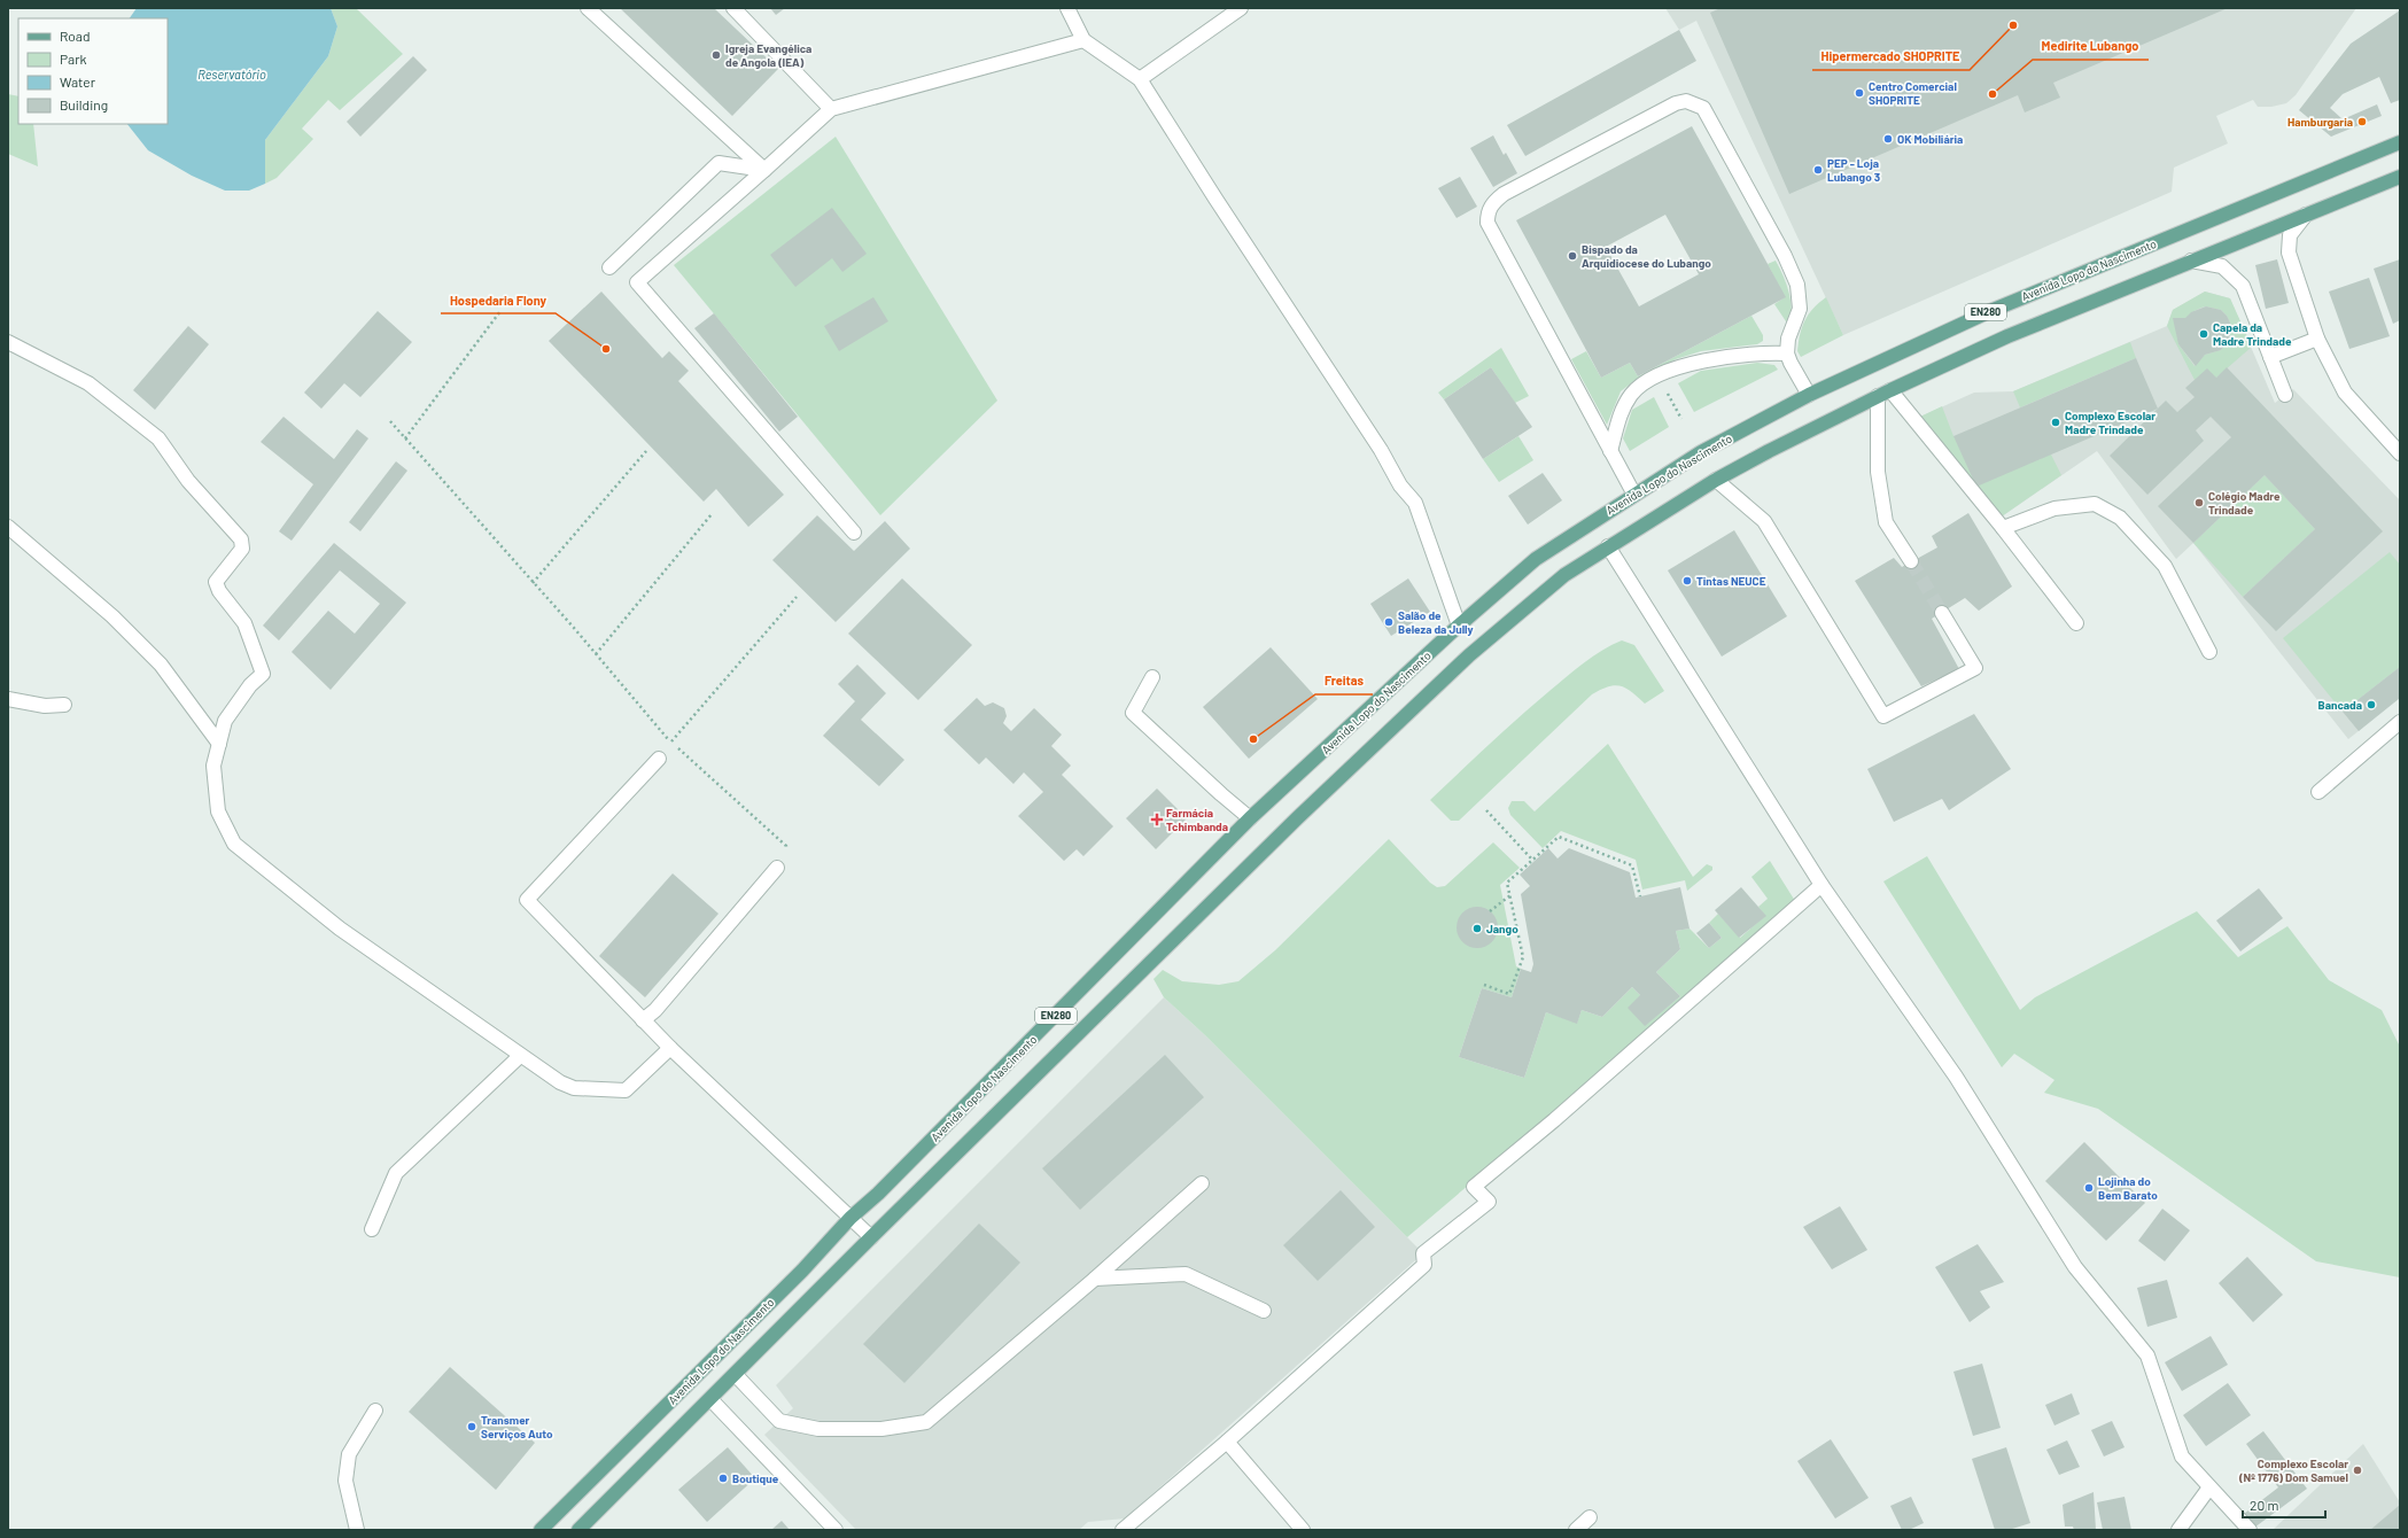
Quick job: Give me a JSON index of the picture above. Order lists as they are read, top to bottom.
{
  "streets": {
    "main road": ["Avenida Lopo do Nascimento", "EN280"]
  },
  "water": ["Reservatório"],
  "places": {
    "other": [
      "Hipermercado SHOPRITE",
      "Igreja Evangélica de Angola (IEA)",
      "Centro Comercial SHOPRITE",
      "Medirite Lubango",
      "Hamburgaria",
      "OK Mobiliária",
      "PEP - Loja Lubango 3",
      "Bispado da Arquidiocese do Lubango",
      "Capela da Madre Trindade",
      "Hospedaria Flony",
      "Complexo Escolar Madre Trindade",
      "Colégio Madre Trindade",
      "Tintas NEUCE",
      "Salão de Beleza da Jully",
      "Bancada",
      "Freitas",
      "Jango",
      "Lojinha do Bem Barato",
      "Transmer Serviços Auto",
      "Complexo Escolar (Nº 1776) Dom Samuel",
      "Boutique"
    ],
    "health": ["Farmácia Tchimbanda"]
  },
  "legend": [
    "Road",
    "Park",
    "Water",
    "Building"
  ],
  "scale_bar": "20 m"
}
